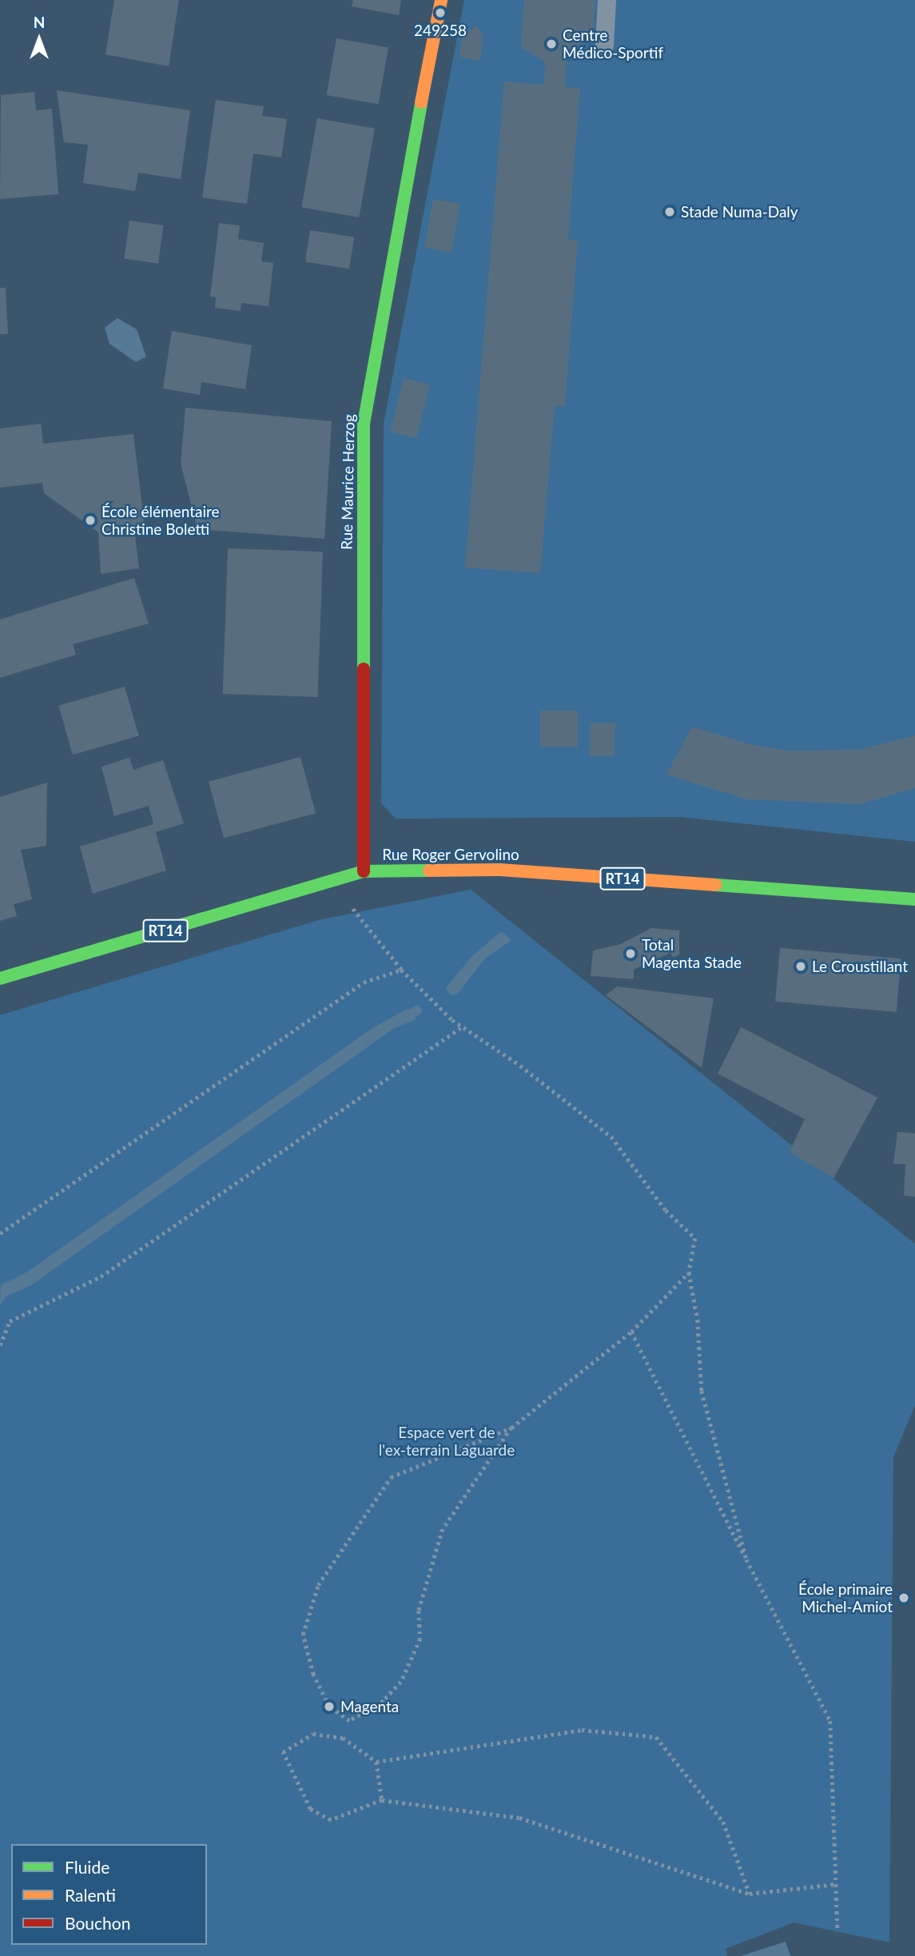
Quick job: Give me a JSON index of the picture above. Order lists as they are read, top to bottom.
{
  "streets": {
    "main road": ["Rue Maurice Herzog", "Rue Roger Gervolino", "RT14"]
  },
  "crossings": [
    ["Rue Maurice Herzog", "Rue Roger Gervolino"]
  ],
  "parks": ["Espace vert de l'ex-terrain Laguarde"],
  "places": [
    "249258",
    "Centre Médico-Sportif",
    "Stade Numa-Daly",
    "École élémentaire Christine Boletti",
    "Total Magenta Stade",
    "Le Croustillant",
    "École primaire Michel-Amiot",
    "Magenta"
  ],
  "legend": ["Fluide", "Ralenti", "Bouchon"],
  "north": "top"
}
